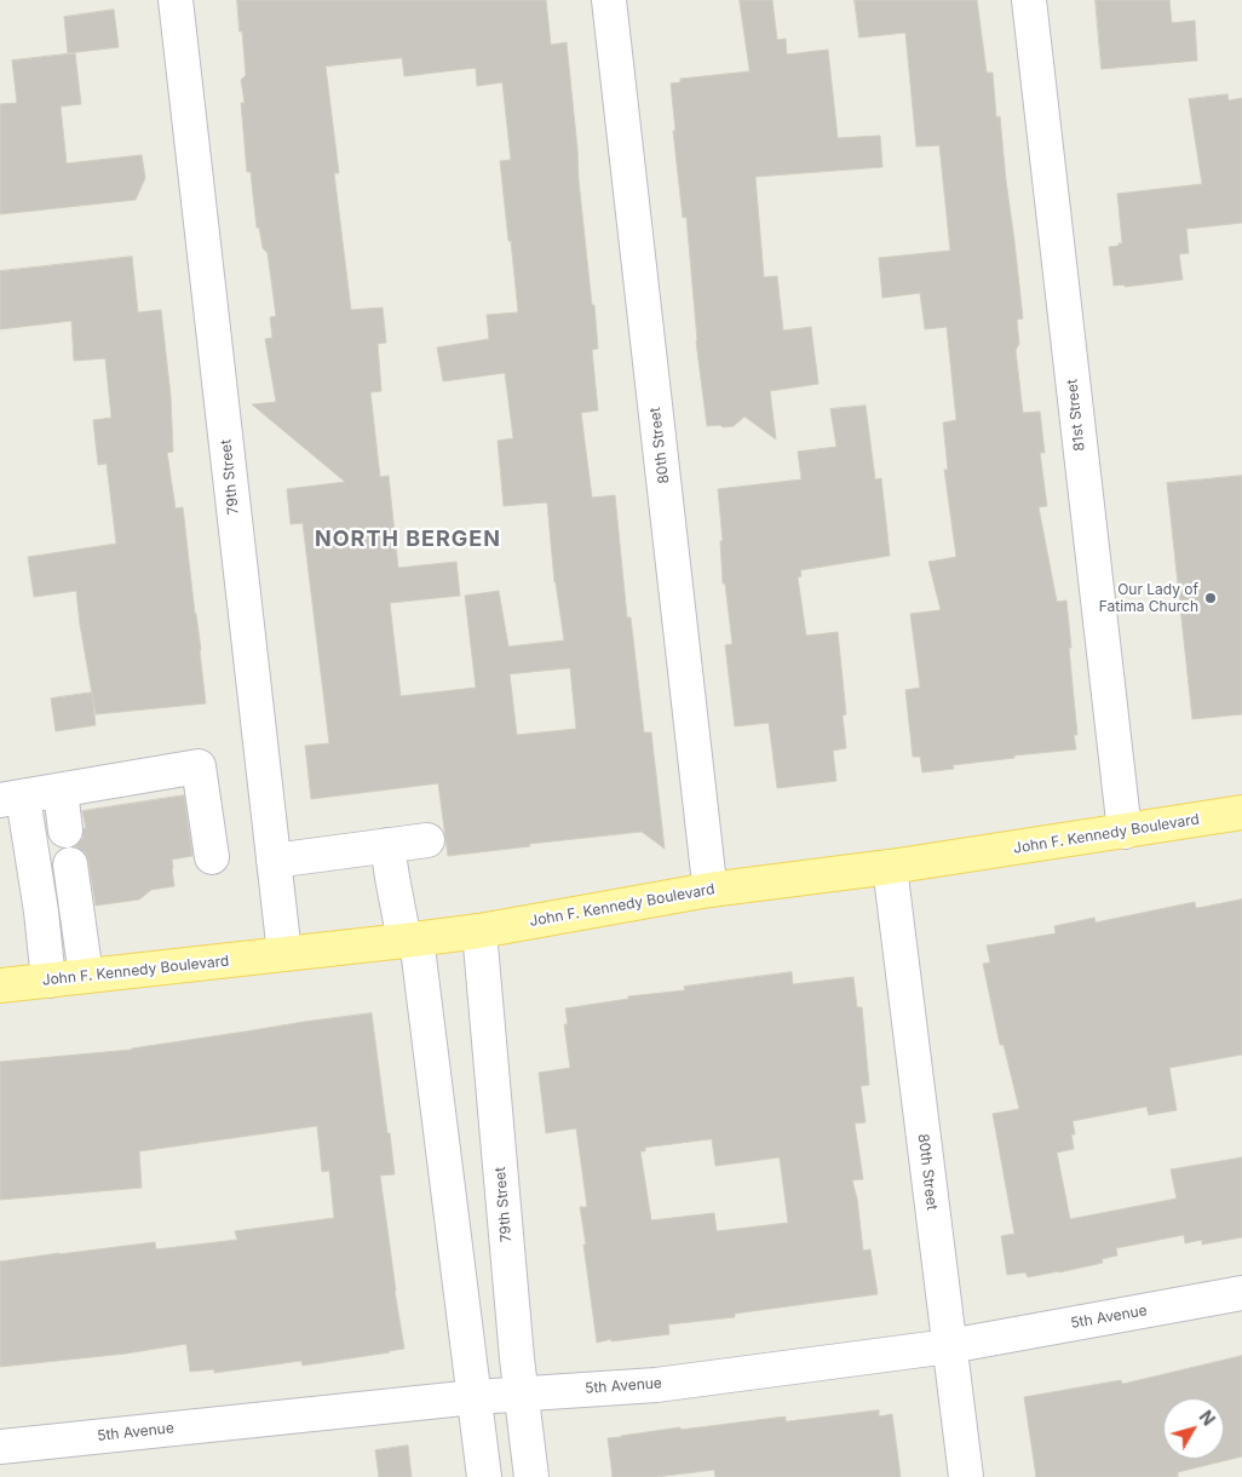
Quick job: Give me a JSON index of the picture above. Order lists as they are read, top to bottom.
{
  "streets": {
    "main road": ["John F. Kennedy Boulevard"],
    "street": [
      "81st Street",
      "80th Street",
      "79th Street",
      "5th Avenue"
    ]
  },
  "crossings": [
    ["81st Street", "John F. Kennedy Boulevard"],
    ["80th Street", "John F. Kennedy Boulevard"],
    ["80th Street", "5th Avenue"],
    ["79th Street", "John F. Kennedy Boulevard"],
    ["79th Street", "5th Avenue"]
  ],
  "districts": ["NORTH BERGEN"],
  "places": ["Our Lady of Fatima Church"],
  "north": "top right"
}
